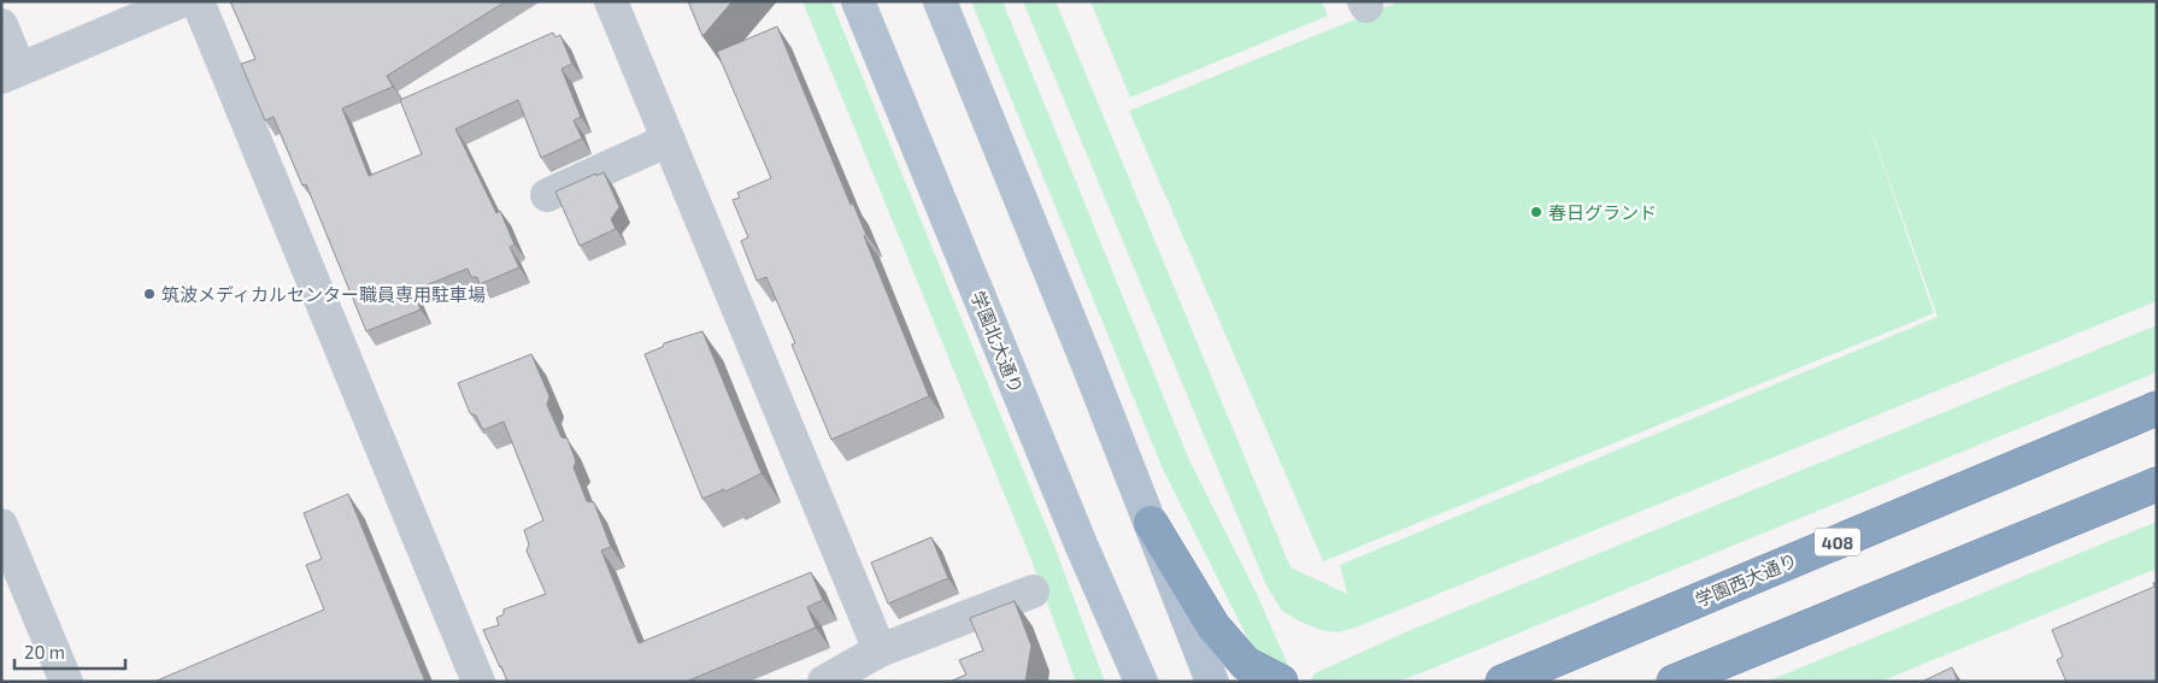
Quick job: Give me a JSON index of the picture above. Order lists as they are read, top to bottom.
{
  "streets": {
    "highway": ["408", "学園西大通り"],
    "main road": ["学園北大通り"]
  },
  "places": ["春日グランド", "筑波メディカルセンター職員専用駐車場"],
  "scale_bar": "20 m"
}
